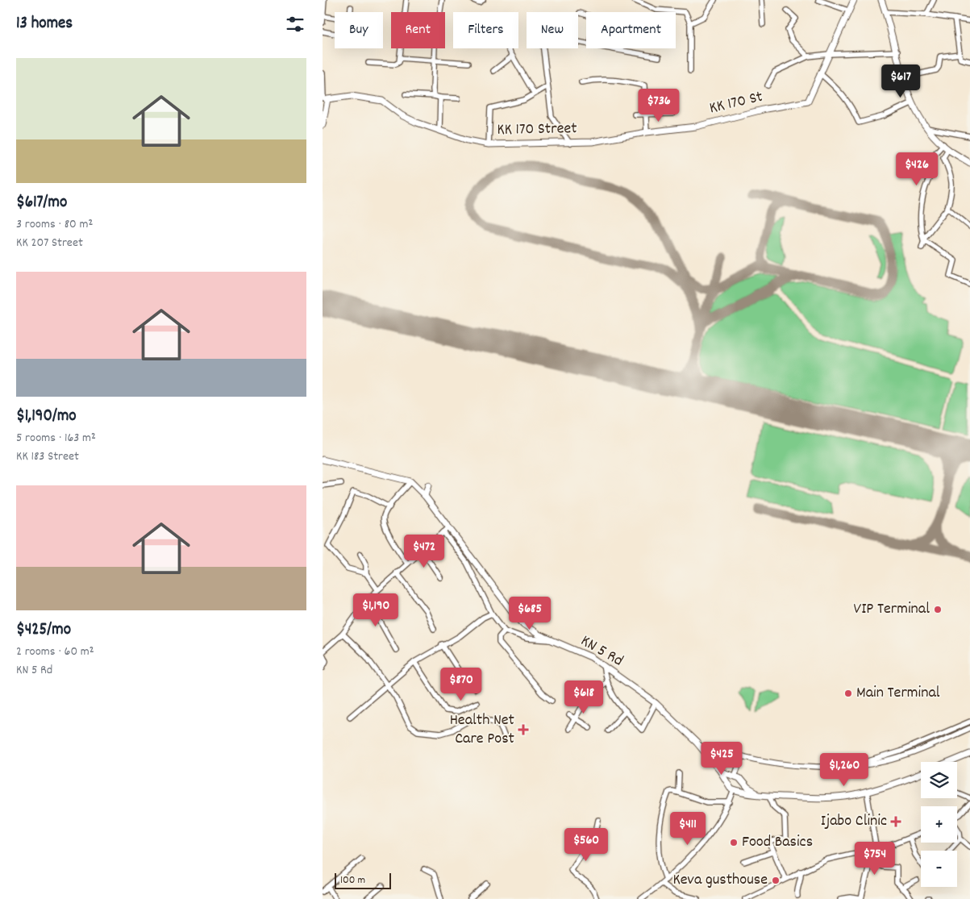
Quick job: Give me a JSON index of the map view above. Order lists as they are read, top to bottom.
{
  "streets": {
    "main road": ["KK 170 St", "KK 170 Street", "KN 5 Rd"]
  },
  "crossings": [
    ["KK 170 St", "KK 170 Street"]
  ],
  "places": {
    "other": [
      "VIP Terminal",
      "Main Terminal",
      "Food Basics",
      "Keva gusthouse"
    ],
    "health": ["Health Net Care Post", "Ijabo Clinic"]
  },
  "scale_bar": "100 m",
  "page": {
    "heading": "13 homes",
    "chip": [
      "Buy",
      "Rent",
      "Filters",
      "New",
      "Apartment"
    ],
    "list": [
      {
        "name": "$617/mo",
        "note": "3 rooms · 80 m² · KK 207 Street"
      },
      {
        "name": "$1,190/mo",
        "note": "5 rooms · 163 m² · KK 183 Street"
      },
      {
        "name": "$425/mo",
        "note": "2 rooms · 60 m² · KN 5 Rd"
      }
    ],
    "price": [
      "$617",
      "$736",
      "$426",
      "$472",
      "$1,190",
      "$685",
      "$870",
      "$618",
      "$425",
      "$1,260",
      "$411",
      "$560",
      "$754"
    ],
    "map_buttons": ["+", "−"],
    "scale": "100 m"
  }
}
